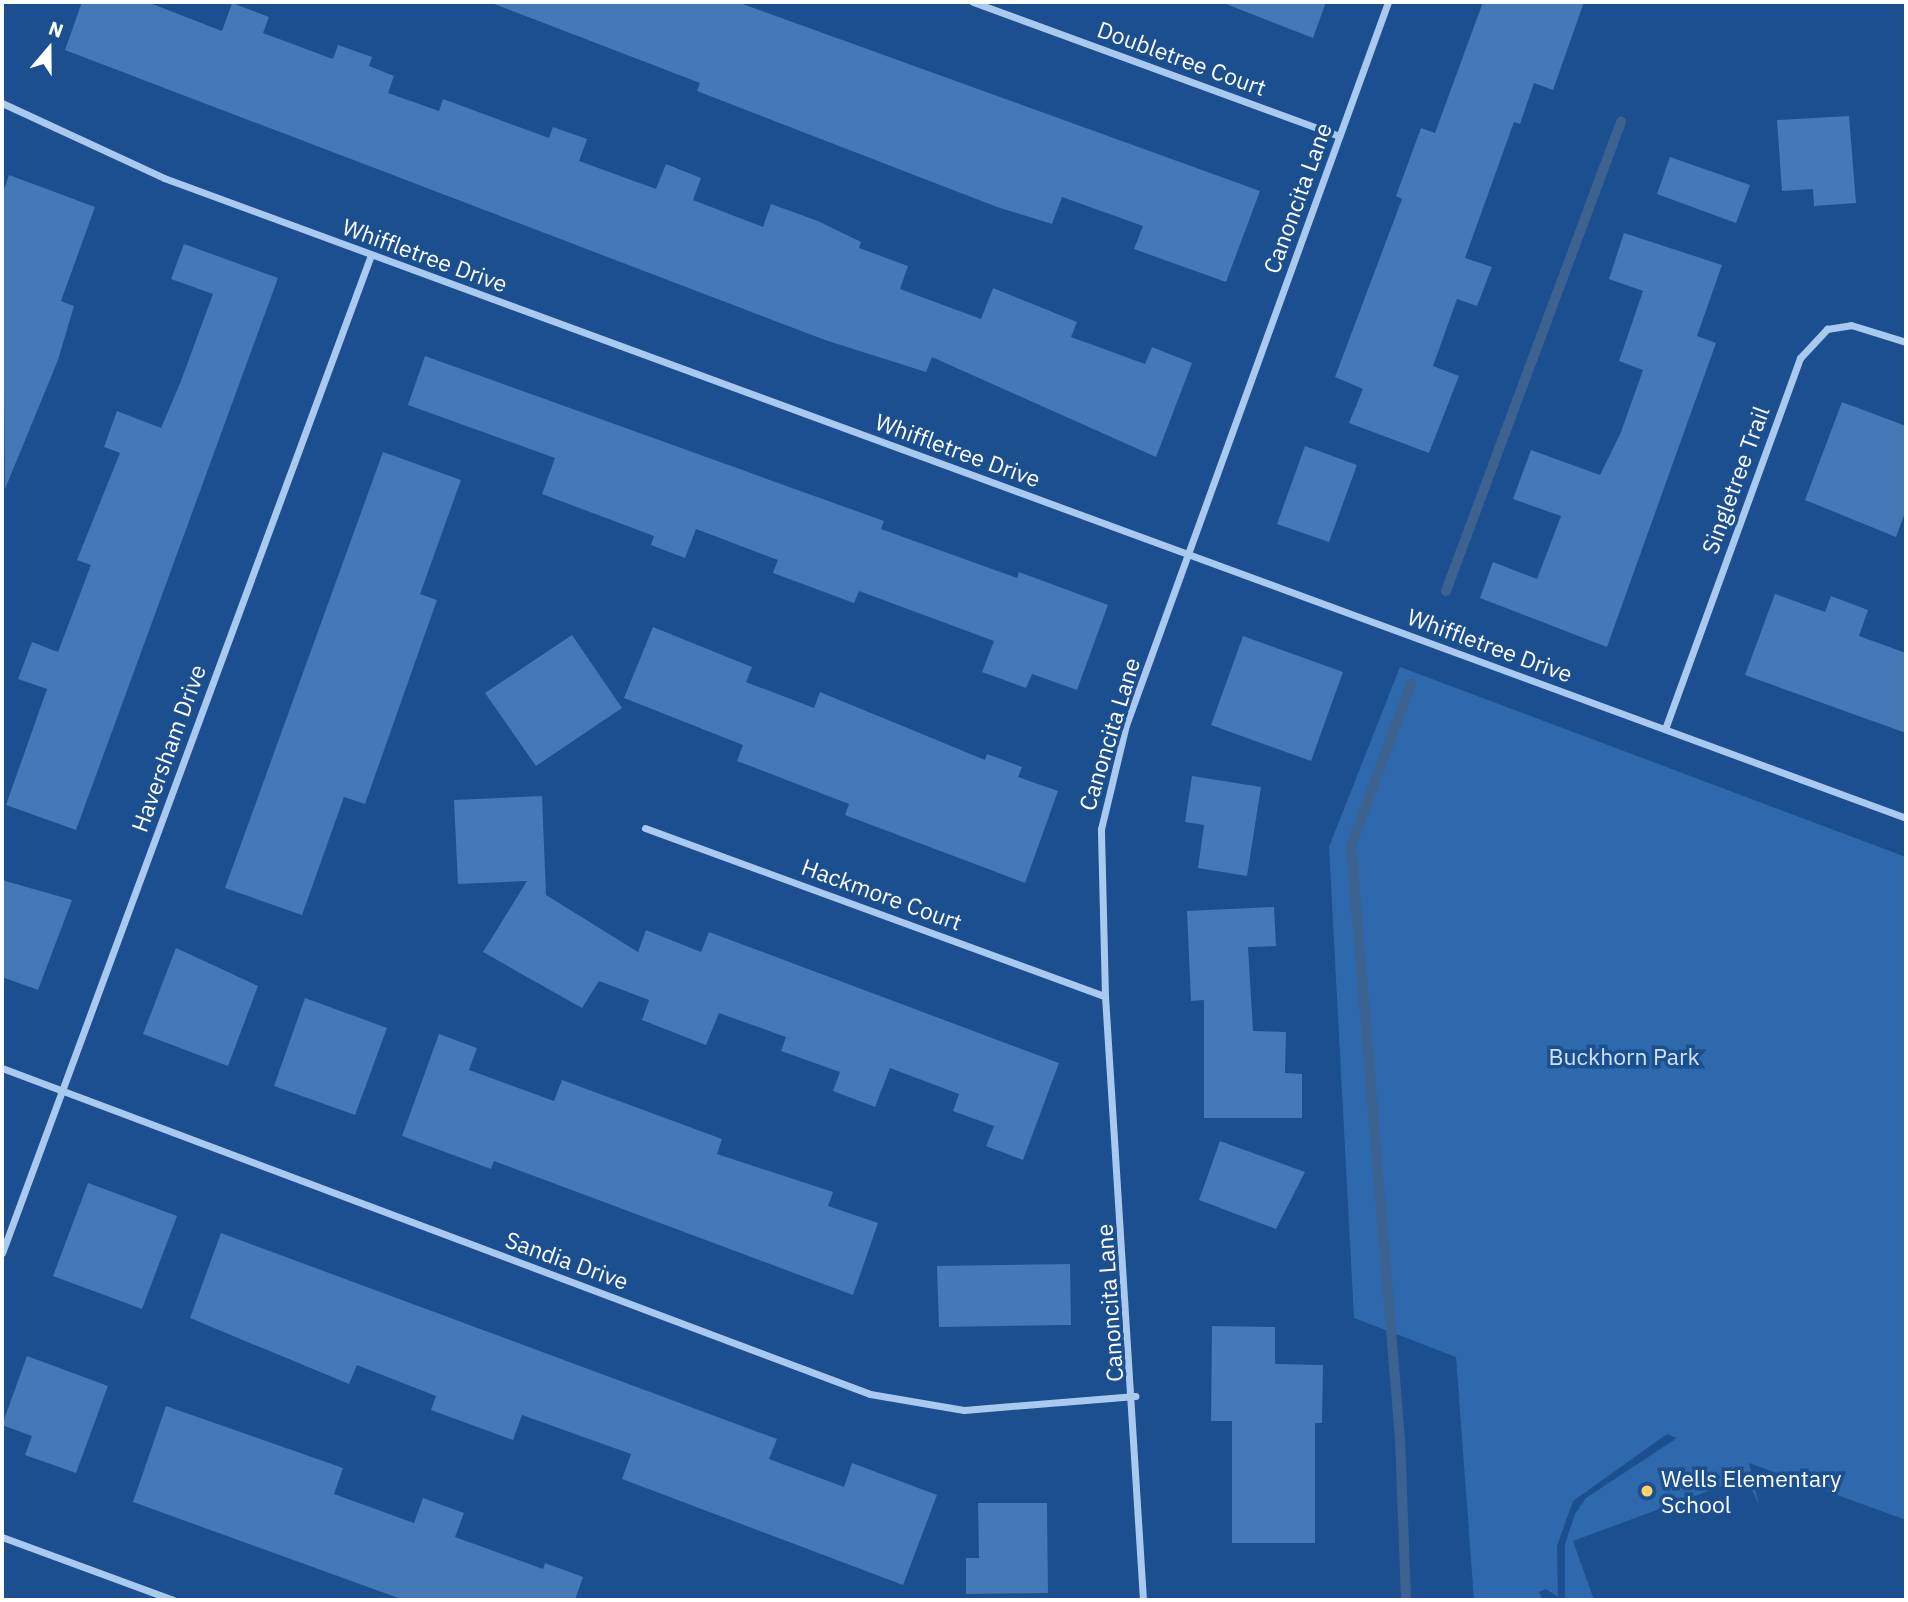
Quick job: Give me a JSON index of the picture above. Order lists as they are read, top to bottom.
{
  "streets": {
    "street": [
      "Doubletree Court",
      "Canoncita Lane",
      "Whiffletree Drive",
      "Singletree Trail",
      "Haversham Drive",
      "Hackmore Court",
      "Sandia Drive"
    ]
  },
  "crossings": [
    ["Doubletree Court", "Canoncita Lane"],
    ["Canoncita Lane", "Whiffletree Drive"],
    ["Canoncita Lane", "Hackmore Court"],
    ["Canoncita Lane", "Sandia Drive"],
    ["Whiffletree Drive", "Singletree Trail"],
    ["Whiffletree Drive", "Haversham Drive"],
    ["Haversham Drive", "Sandia Drive"]
  ],
  "parks": ["Buckhorn Park"],
  "places": ["Wells Elementary School"],
  "north": "top"
}
